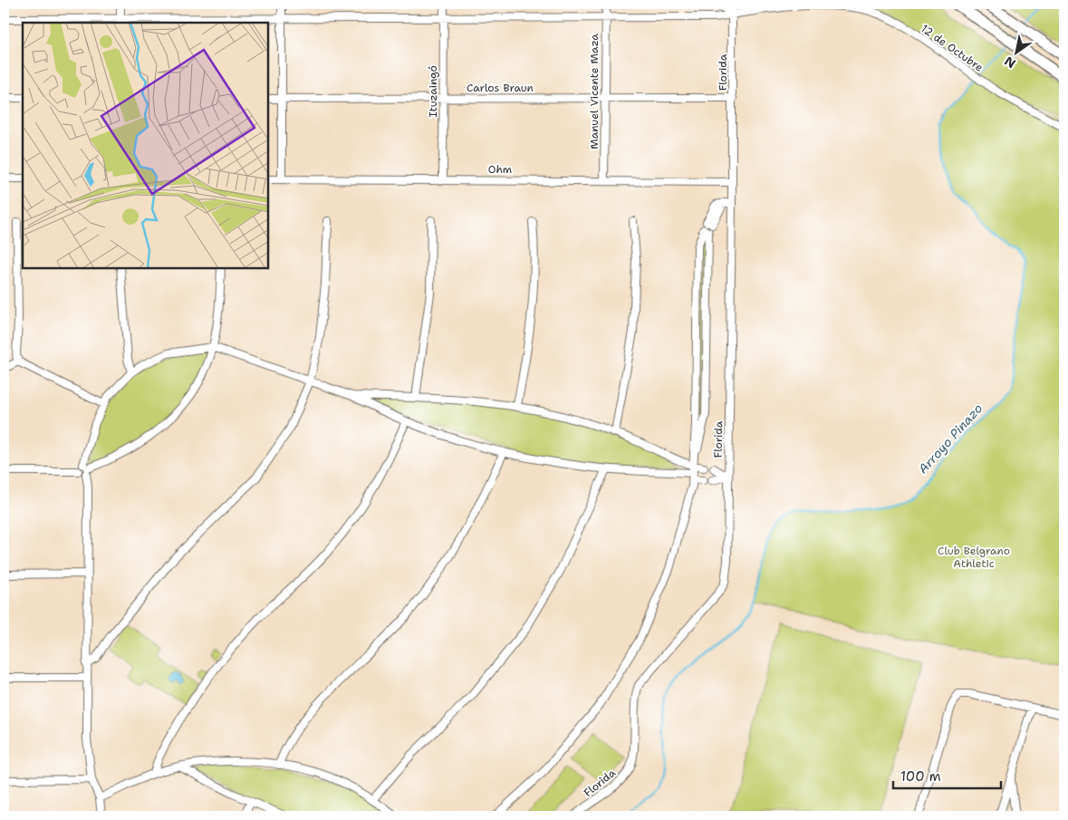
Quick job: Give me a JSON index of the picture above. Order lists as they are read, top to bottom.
{
  "streets": {
    "street": [
      "12 de Octubre",
      "Florida",
      "Carlos Braun",
      "Ituzaingó",
      "Manuel Vicente Maza",
      "Ohm"
    ]
  },
  "crossings": [
    ["12 de Octubre", "Florida"],
    ["12 de Octubre", "Ituzaingó"],
    ["12 de Octubre", "Manuel Vicente Maza"],
    ["Florida", "Carlos Braun"],
    ["Florida", "Ohm"],
    ["Carlos Braun", "Ituzaingó"],
    ["Carlos Braun", "Manuel Vicente Maza"],
    ["Ituzaingó", "Ohm"],
    ["Manuel Vicente Maza", "Ohm"]
  ],
  "water": ["Arroyo Pinazo"],
  "parks": ["Club Belgrano Athletic"],
  "scale_bar": "100 m",
  "north": "bottom left"
}
